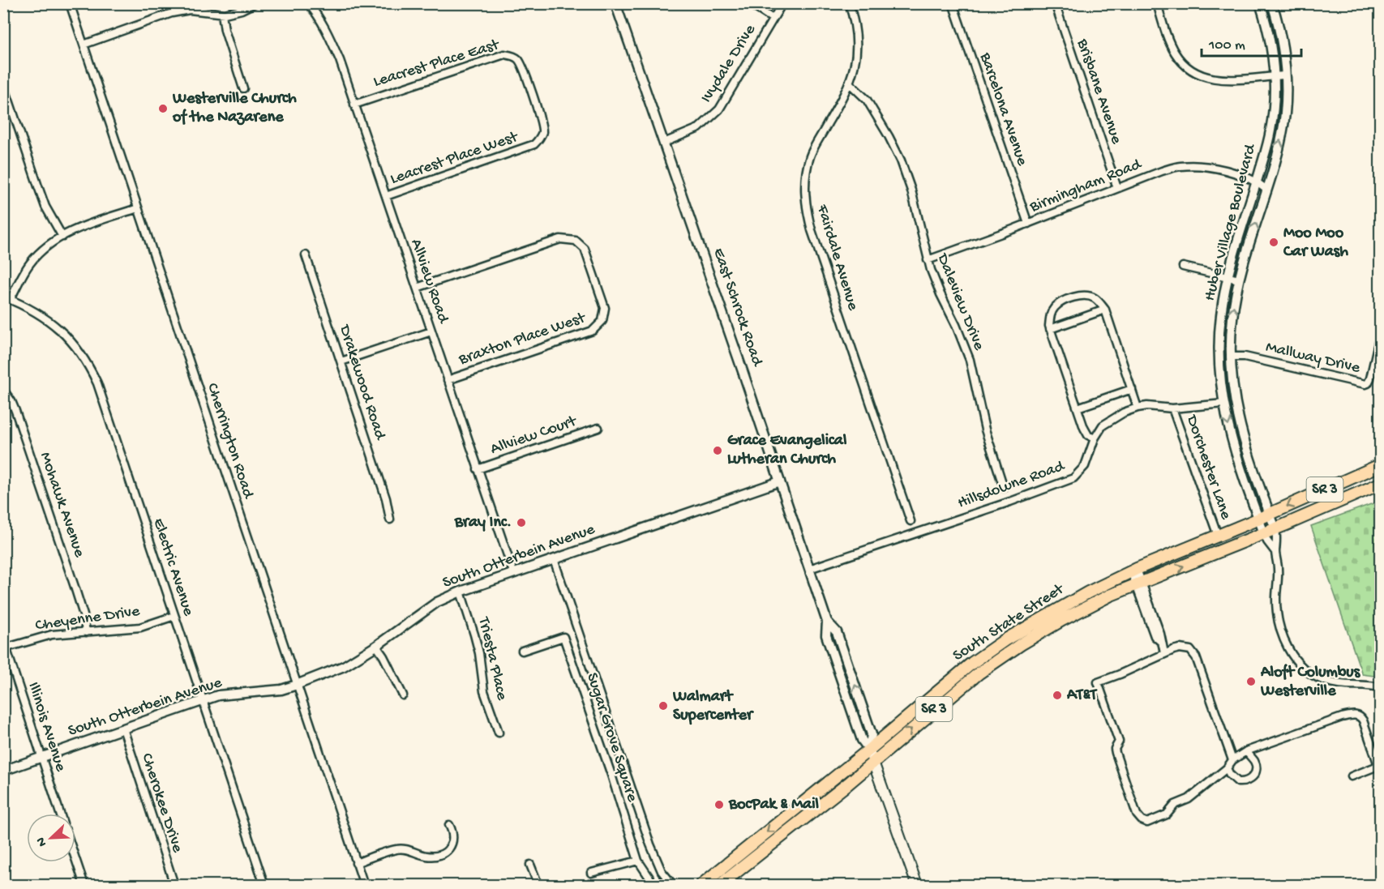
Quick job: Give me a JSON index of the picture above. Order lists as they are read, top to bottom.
{
  "streets": {
    "main road": ["East Schrock Road", "SR 3", "South State Street"],
    "street": [
      "Leacrest Place East",
      "Ivydale Drive",
      "Brisbane Avenue",
      "Barcelona Avenue",
      "Leacrest Place West",
      "Birmingham Road",
      "Huber Village Boulevard",
      "Fairdale Avenue",
      "Allview Road",
      "Daleview Drive",
      "Braxton Place West",
      "Mallway Drive",
      "Drakewood Road",
      "Allview Court",
      "Cherrington Road",
      "Dorchester Lane",
      "Hillsdowne Road",
      "Mohawk Avenue",
      "South Otterbein Avenue",
      "Electric Avenue",
      "Cheyenne Drive",
      "Triesta Place",
      "Illinois Avenue",
      "Sugar Grove Square",
      "Cherokee Drive"
    ]
  },
  "crossings": [
    ["Leacrest Place East", "Leacrest Place West"],
    ["Leacrest Place East", "Allview Road"],
    ["Ivydale Drive", "East Schrock Road"],
    ["Brisbane Avenue", "Birmingham Road"],
    ["Barcelona Avenue", "Birmingham Road"],
    ["Leacrest Place West", "Allview Road"],
    ["Birmingham Road", "Huber Village Boulevard"],
    ["Birmingham Road", "Daleview Drive"],
    ["Huber Village Boulevard", "Mallway Drive"],
    ["Huber Village Boulevard", "Hillsdowne Road"],
    ["Huber Village Boulevard", "South State Street"],
    ["Fairdale Avenue", "Daleview Drive"],
    ["Allview Road", "Braxton Place West"],
    ["Allview Road", "Allview Court"],
    ["Allview Road", "South Otterbein Avenue"],
    ["East Schrock Road", "Hillsdowne Road"],
    ["East Schrock Road", "South Otterbein Avenue"],
    ["East Schrock Road", "South State Street"],
    ["Cherrington Road", "South Otterbein Avenue"],
    ["Dorchester Lane", "Hillsdowne Road"],
    ["Dorchester Lane", "South State Street"],
    ["Mohawk Avenue", "Cheyenne Drive"],
    ["South Otterbein Avenue", "Electric Avenue"],
    ["South Otterbein Avenue", "Triesta Place"],
    ["South Otterbein Avenue", "Illinois Avenue"],
    ["South Otterbein Avenue", "Cherokee Drive"],
    ["Electric Avenue", "Cheyenne Drive"],
    ["Cheyenne Drive", "Illinois Avenue"]
  ],
  "places": [
    "Westerville Church of the Nazarene",
    "Moo Moo Car Wash",
    "Grace Evangelical Lutheran Church",
    "Bray Inc.",
    "Aloft Columbus Westerville",
    "AT&T",
    "Walmart Supercenter",
    "BocPak & Mail"
  ],
  "scale_bar": "100 m",
  "north": "bottom left"
}
